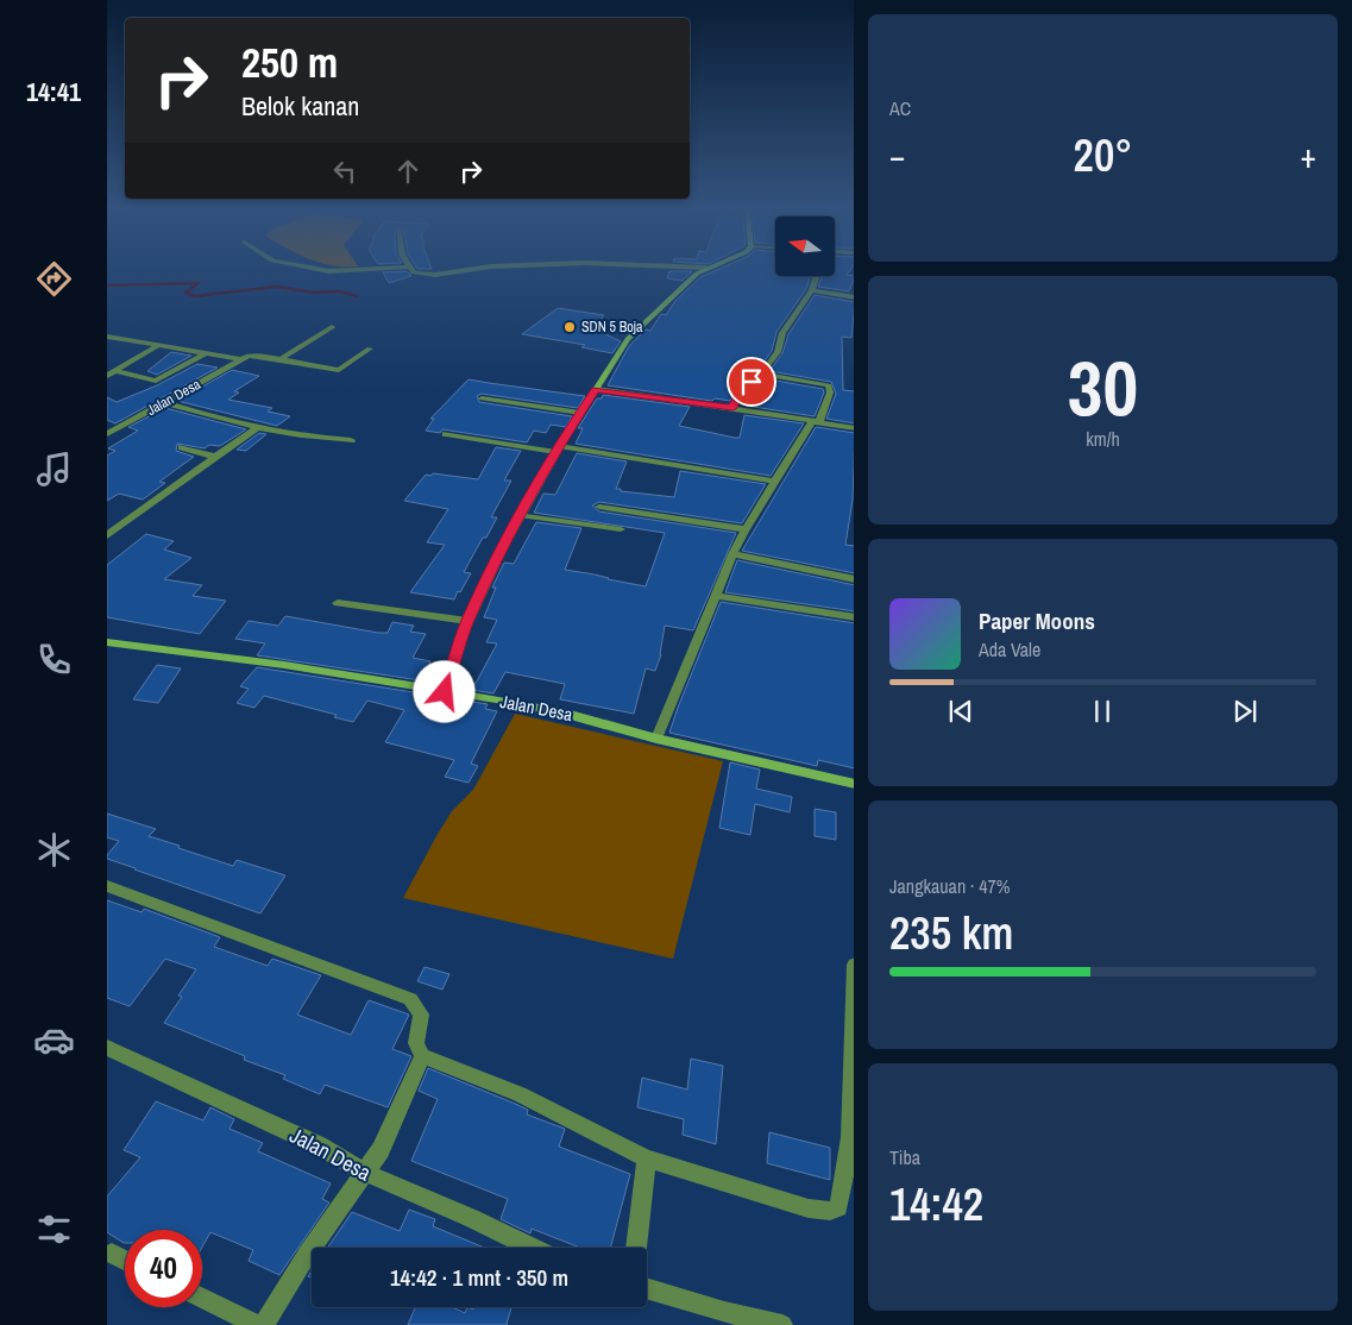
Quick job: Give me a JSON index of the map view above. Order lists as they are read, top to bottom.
{
  "streets": {
    "street": ["Jalan Desa"]
  },
  "places": ["SDN 5 Boja"],
  "north": "left",
  "page": {
    "tabs": "14:41",
    "tile": [
      "AC",
      ["30", "km/h"],
      ["Jangkauan · 47%", "235 km"],
      ["Tiba", "14:42"]
    ],
    "turn": ["250 m", "Belok kanan"],
    "heat": ["−", "20°", "+"],
    "song": ["Paper Moons", "Ada Vale"],
    "limit": "40",
    "trip": "14:42 · 1 mnt · 350 m"
  }
}
